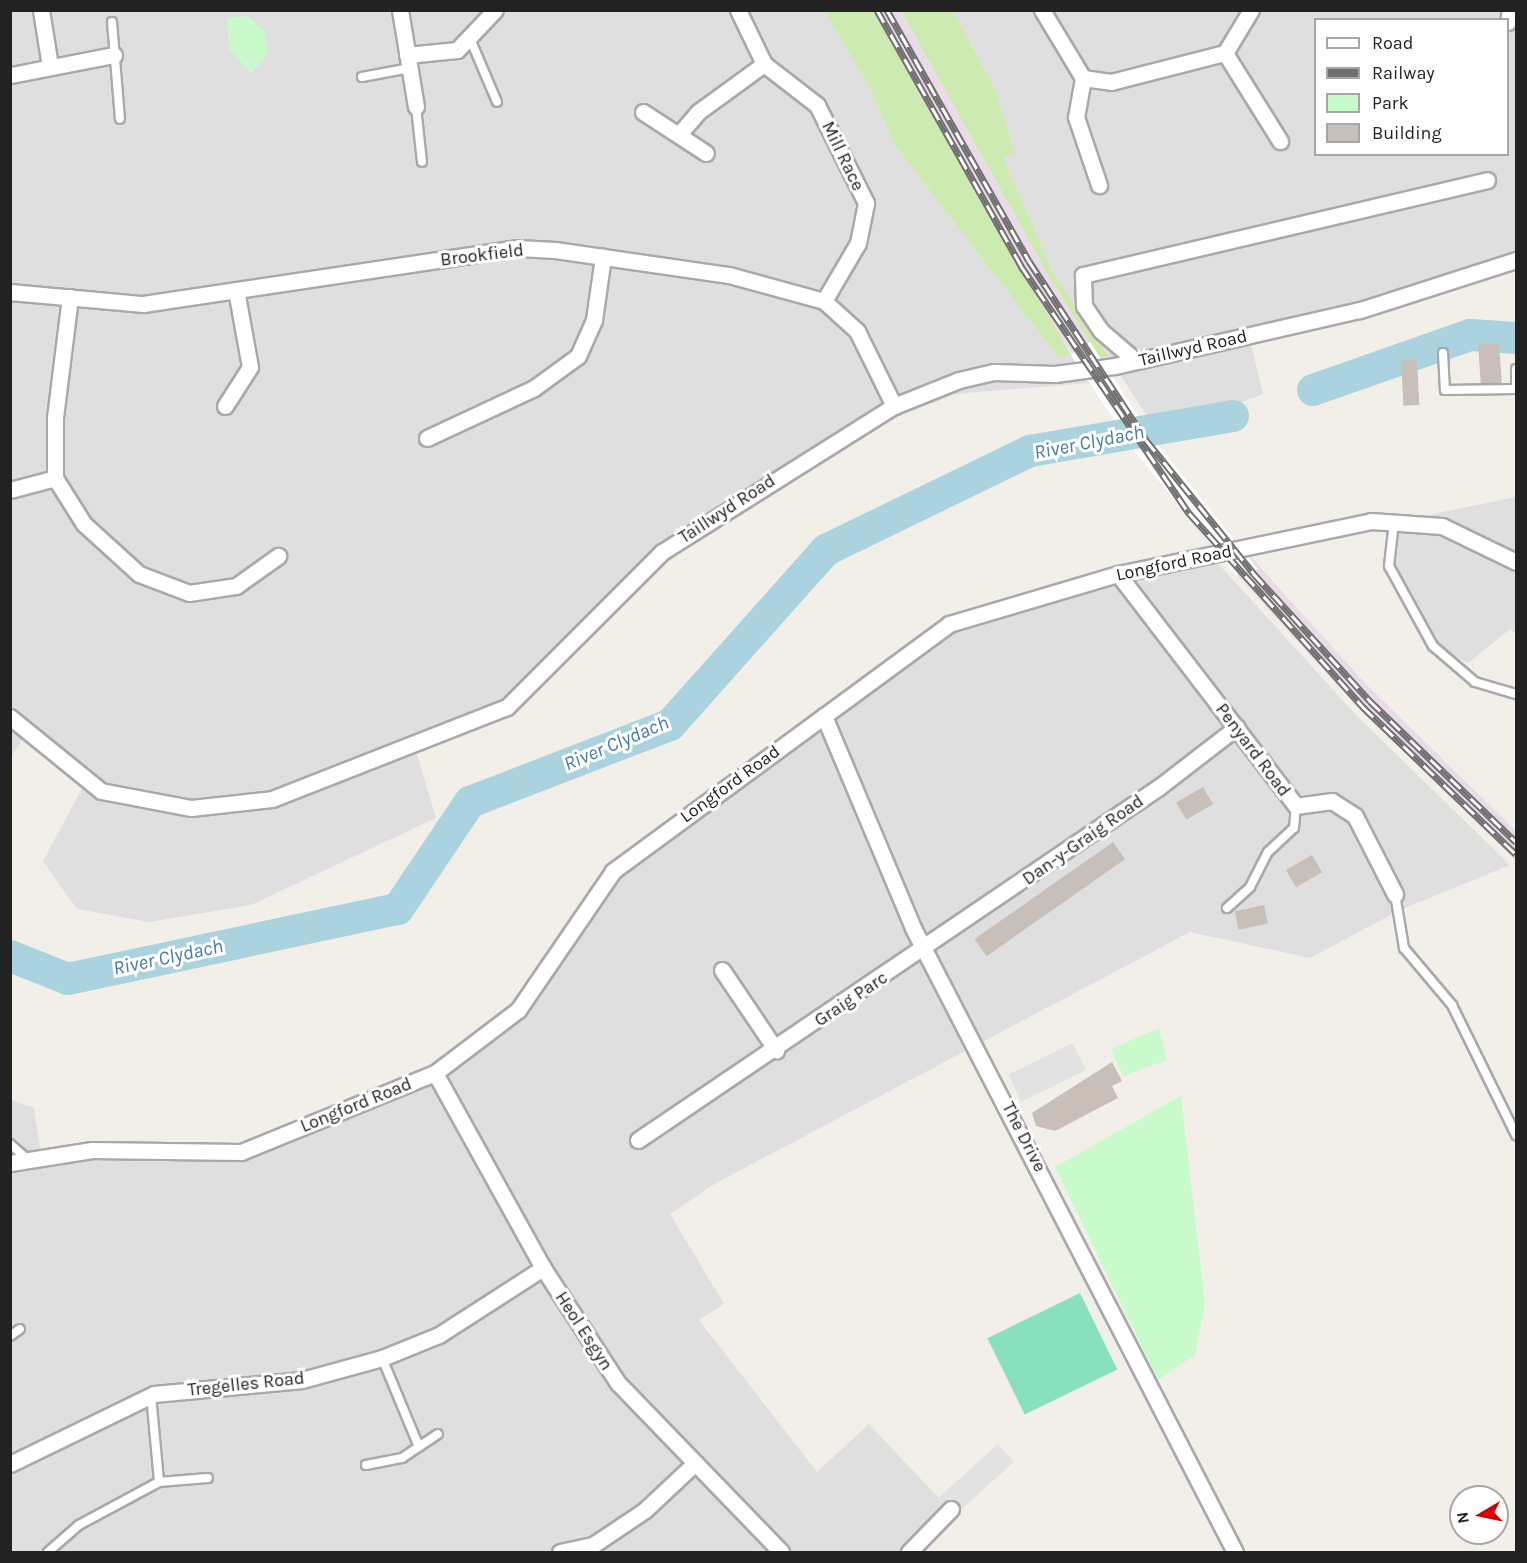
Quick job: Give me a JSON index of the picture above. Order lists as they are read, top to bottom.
{
  "streets": {
    "street": [
      "Mill Race",
      "Brookfield",
      "Taillwyd Road",
      "Longford Road",
      "Penyard Road",
      "Dan-y-Graig Road",
      "Graig Parc",
      "The Drive",
      "Heol Esgyn",
      "Tregelles Road"
    ]
  },
  "crossings": [
    ["Mill Race", "Brookfield"],
    ["Brookfield", "Taillwyd Road"],
    ["Longford Road", "Penyard Road"],
    ["Longford Road", "The Drive"],
    ["Longford Road", "Heol Esgyn"],
    ["Penyard Road", "Dan-y-Graig Road"],
    ["Dan-y-Graig Road", "Graig Parc"],
    ["Dan-y-Graig Road", "The Drive"],
    ["Graig Parc", "The Drive"],
    ["Heol Esgyn", "Tregelles Road"]
  ],
  "water": ["River Clydach"],
  "legend": [
    "Road",
    "Railway",
    "Park",
    "Building"
  ],
  "north": "left"
}
